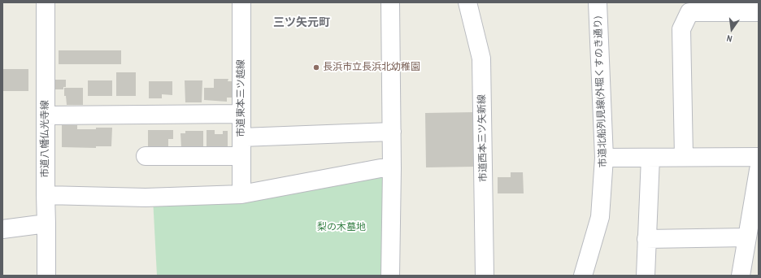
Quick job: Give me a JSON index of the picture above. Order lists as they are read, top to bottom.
{
  "streets": {
    "street": [
      "市道北船列見線(外堀くすのき通り)",
      "市道東本三ツ越線",
      "市道西本三ツ矢新線",
      "市道八幡仏光寺線"
    ]
  },
  "districts": ["三ツ矢元町"],
  "parks": ["梨の木墓地"],
  "places": ["長浜市立長浜北幼稚園"],
  "north": "bottom"
}
